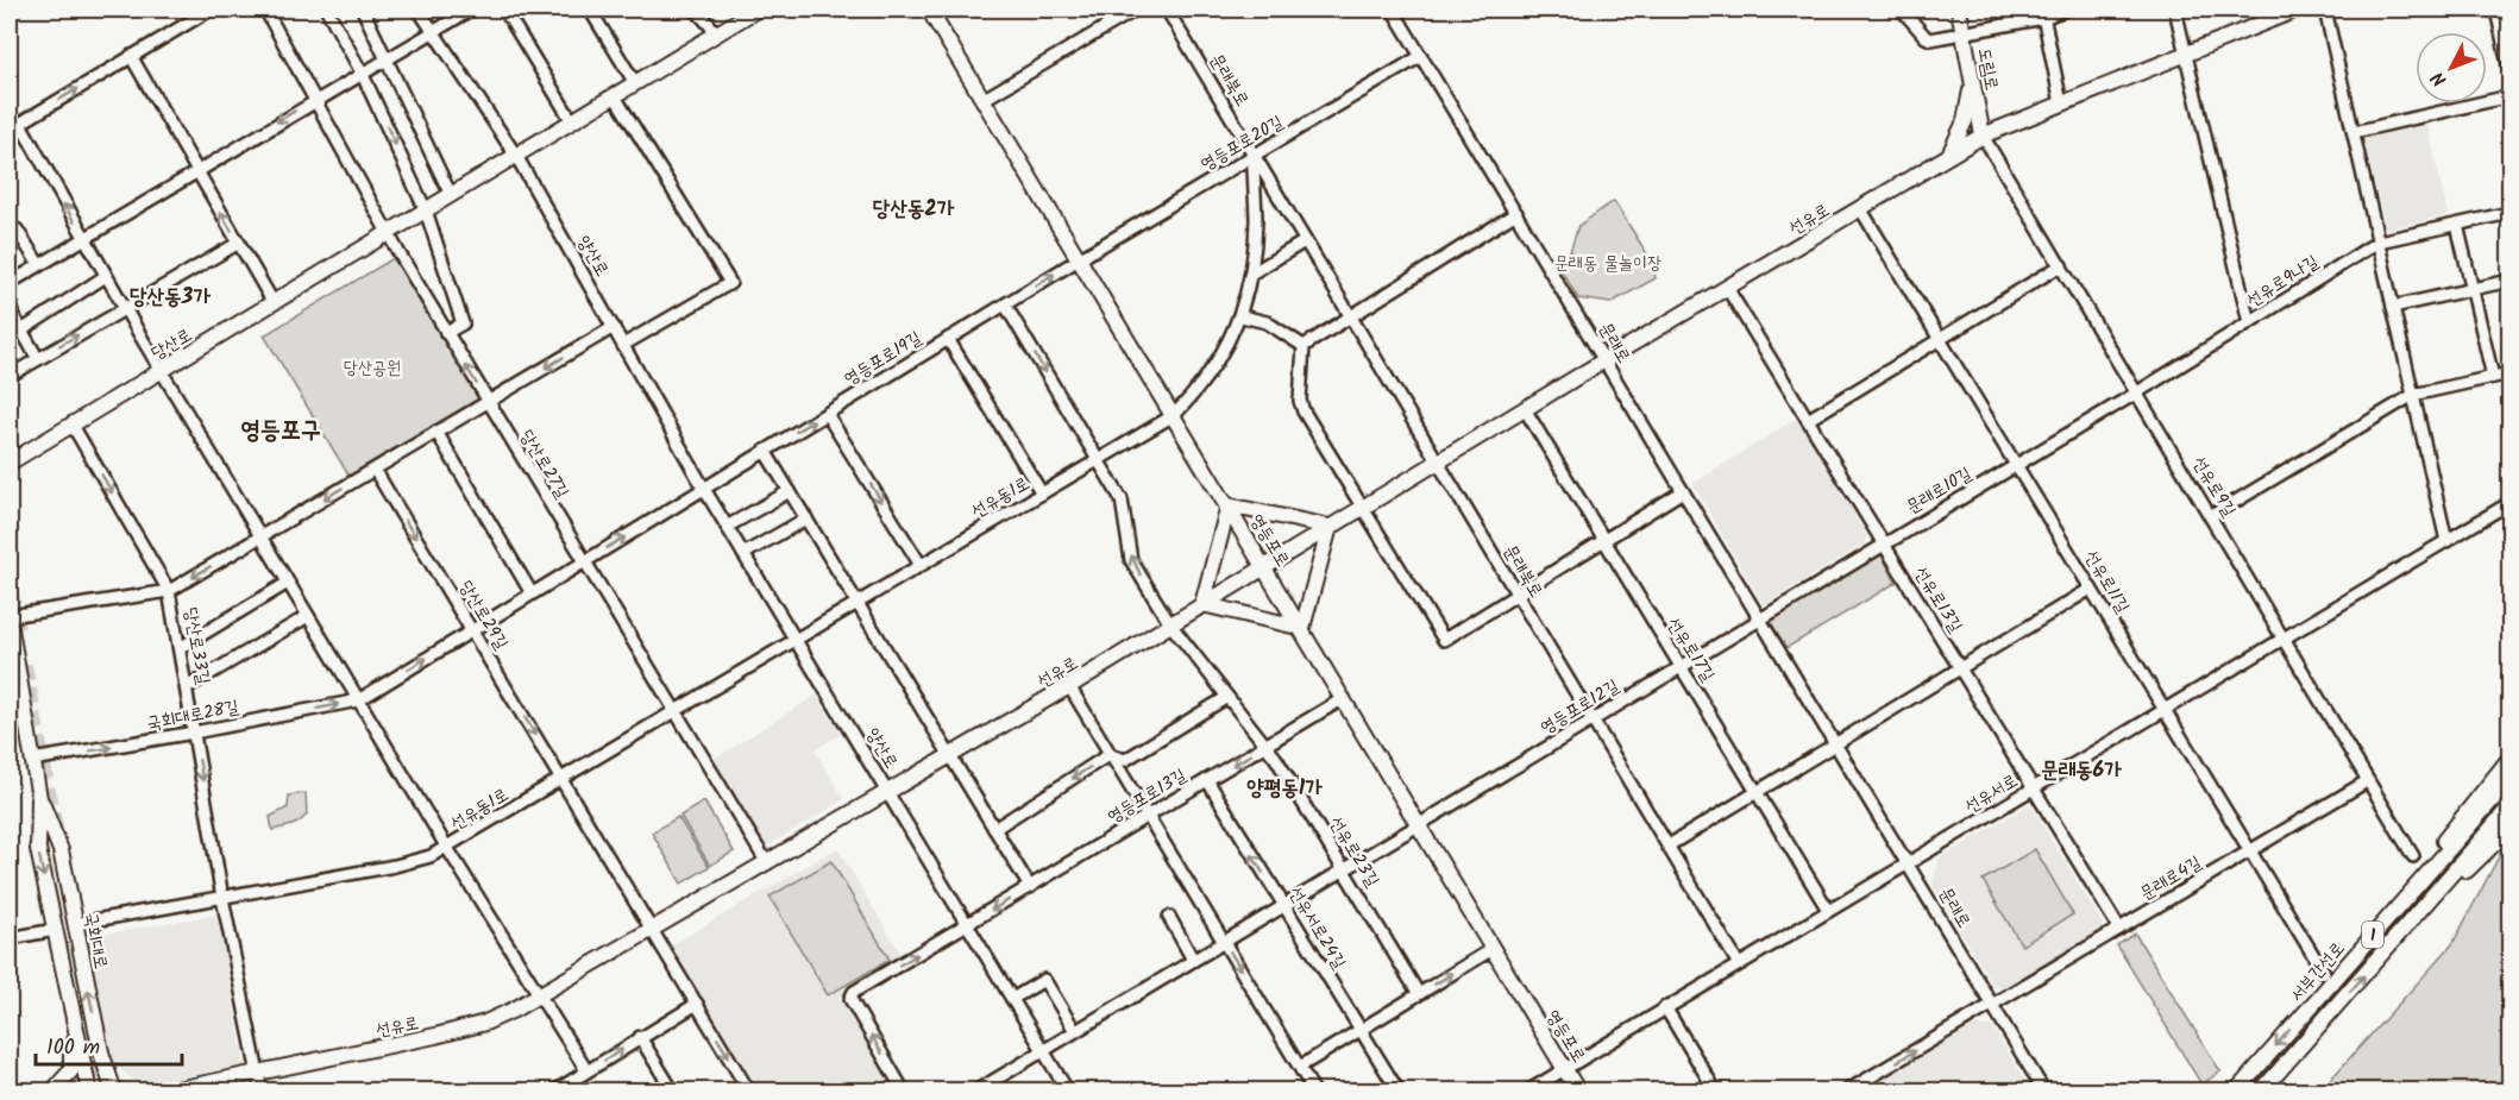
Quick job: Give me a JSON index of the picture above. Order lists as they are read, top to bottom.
{
  "streets": {
    "main road": [
      "도림로",
      "선유로",
      "당산로",
      "영등포로",
      "1",
      "국회대로",
      "서부간선로"
    ],
    "street": [
      "문래북로",
      "영등포로20길",
      "양산로",
      "선유로9나길",
      "문래로",
      "영등포로19길",
      "당산로27길",
      "선유로9길",
      "문래로10길",
      "선유동1로",
      "선유로11길",
      "선유로13길",
      "당산로29길",
      "당산로33길",
      "선유로17길",
      "영등포로12길",
      "국회대로28길",
      "선유서로",
      "영등포로13길",
      "선유로23길",
      "문래로4길",
      "선유서로24길"
    ]
  },
  "crossings": [
    ["도림로", "선유로"],
    ["도림로", "선유로9길"],
    ["문래북로", "영등포로20길"],
    ["문래북로", "선유로"],
    ["문래북로", "선유동1로"],
    ["문래북로", "영등포로12길"],
    ["문래북로", "선유서로"],
    ["영등포로20길", "문래로"],
    ["영등포로20길", "영등포로19길"],
    ["영등포로20길", "선유동1로"],
    ["영등포로20길", "영등포로"],
    ["선유로", "양산로"],
    ["선유로", "문래로"],
    ["선유로", "선유로9길"],
    ["선유로", "영등포로"],
    ["선유로", "선유로11길"],
    ["선유로", "선유로13길"],
    ["선유로", "선유로17길"],
    ["선유로", "선유로23길"],
    ["양산로", "당산로"],
    ["양산로", "영등포로19길"],
    ["양산로", "선유동1로"],
    ["양산로", "영등포로12길"],
    ["양산로", "영등포로13길"],
    ["선유로9나길", "선유로9길"],
    ["선유로9나길", "문래로10길"],
    ["문래로", "문래로10길"],
    ["문래로", "영등포로12길"],
    ["문래로", "선유서로"],
    ["문래로", "문래로4길"],
    ["당산로", "당산로27길"],
    ["당산로", "당산로33길"],
    ["영등포로19길", "당산로27길"],
    ["영등포로19길", "영등포로"],
    ["영등포로19길", "당산로29길"],
    ["영등포로19길", "국회대로28길"],
    ["당산로27길", "선유동1로"],
    ["선유로9길", "문래로10길"],
    ["선유로9길", "선유서로"],
    ["선유로9길", "문래로4길"],
    ["문래로10길", "선유로11길"],
    ["문래로10길", "선유로13길"],
    ["문래로10길", "영등포로12길"],
    ["선유동1로", "영등포로"],
    ["선유동1로", "당산로29길"],
    ["선유동1로", "당산로33길"],
    ["선유동1로", "선유로23길"],
    ["선유동1로", "국회대로"],
    ["영등포로", "영등포로12길"],
    ["영등포로", "선유서로"],
    ["영등포로", "영등포로13길"],
    ["선유로11길", "선유서로"],
    ["선유로11길", "문래로4길"],
    ["선유로13길", "선유서로"],
    ["선유로13길", "문래로4길"],
    ["당산로33길", "국회대로28길"],
    ["선유로17길", "영등포로12길"],
    ["선유로17길", "선유서로"],
    ["영등포로12길", "선유로23길"],
    ["영등포로12길", "선유서로24길"],
    ["국회대로28길", "국회대로"],
    ["영등포로13길", "선유로23길"],
    ["영등포로13길", "선유서로24길"],
    ["1", "서부간선로"]
  ],
  "one_way": ["영등포로19길", "당산로33길"],
  "districts": [
    "당산동2가",
    "당산동3가",
    "영등포구",
    "문래동6가",
    "양평동1가"
  ],
  "parks": ["문래동 물놀이장", "당산공원"],
  "scale_bar": "100 m",
  "north": "bottom left"
}
